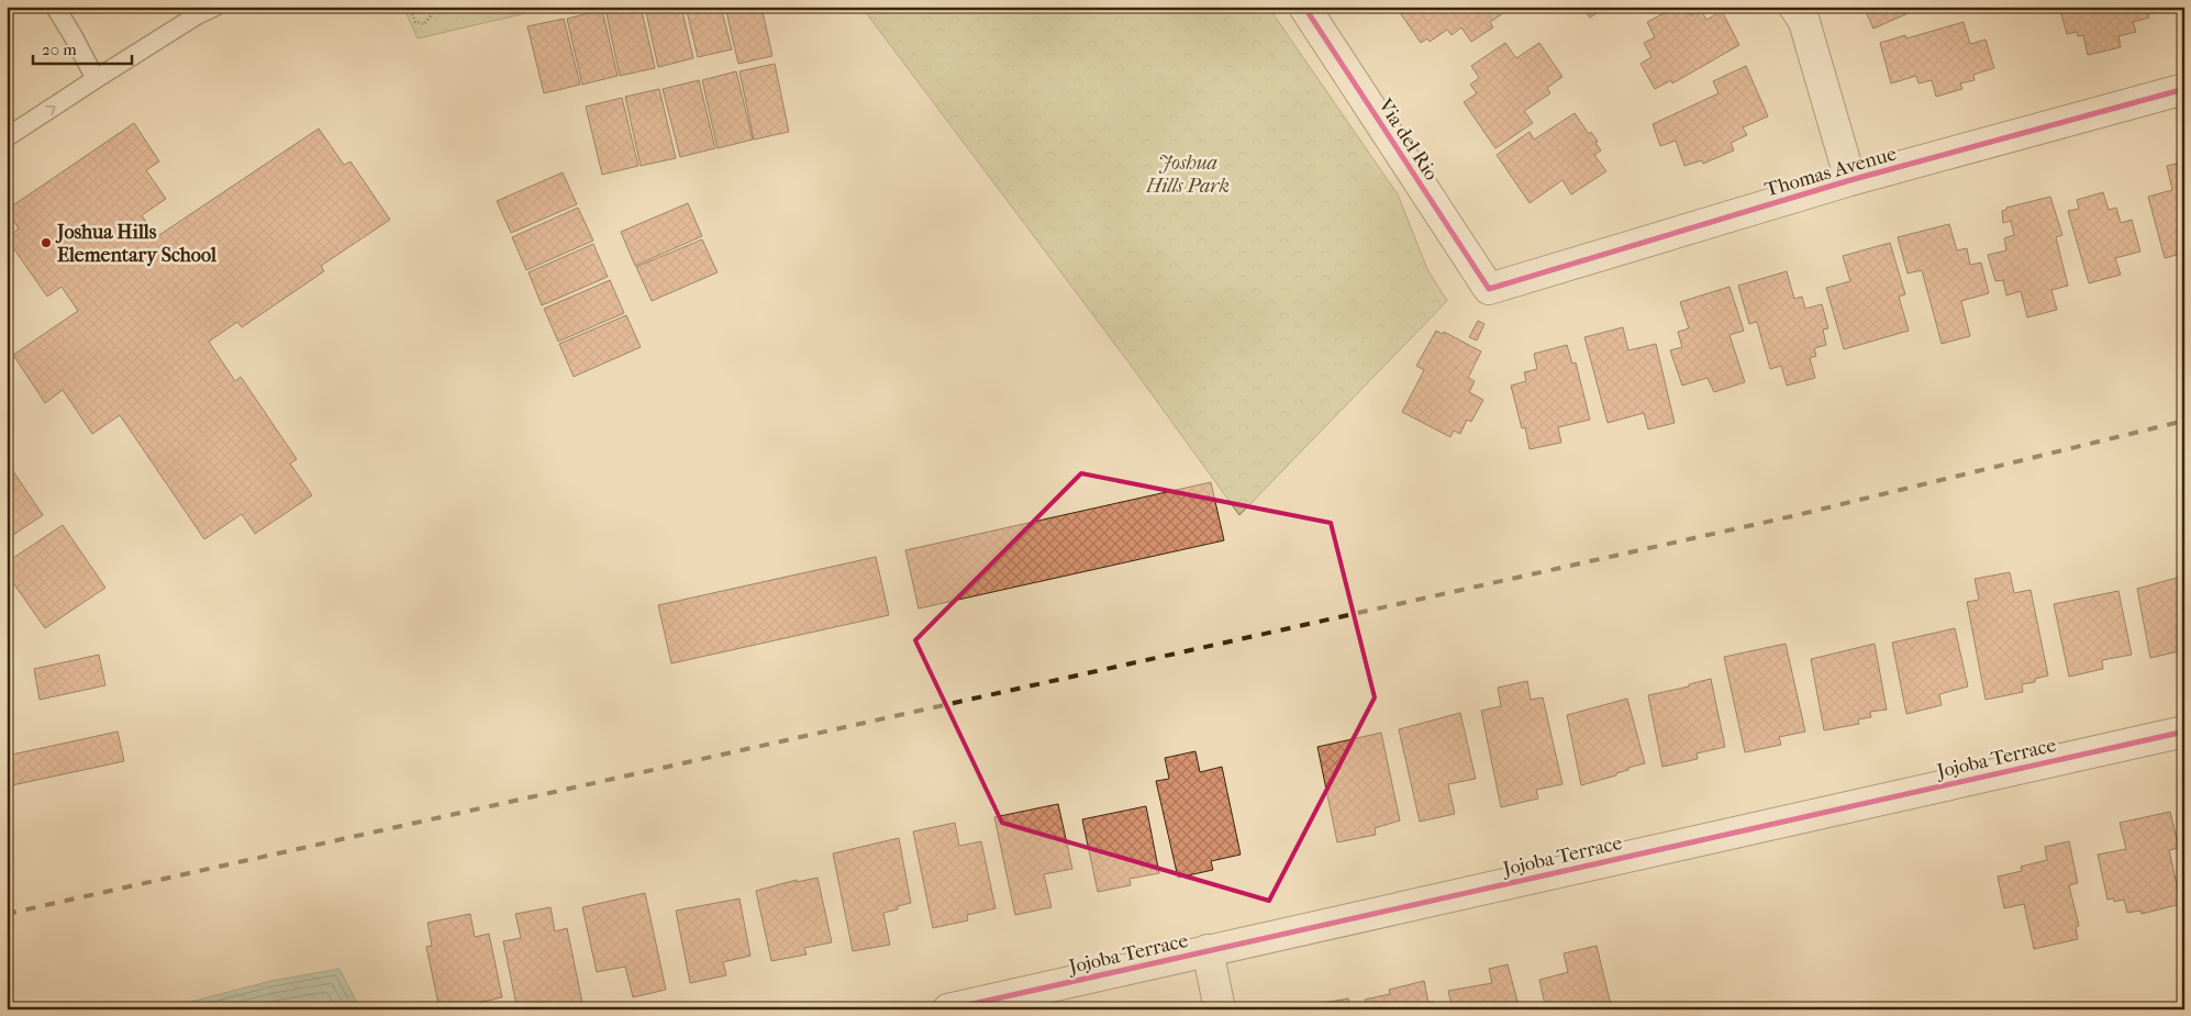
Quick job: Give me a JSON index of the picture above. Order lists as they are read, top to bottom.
{
  "streets": {
    "street": ["Via del Rio", "Thomas Avenue", "Jojoba Terrace"]
  },
  "crossings": [
    ["Via del Rio", "Thomas Avenue"]
  ],
  "parks": ["Joshua Hills Park"],
  "places": ["Joshua Hills Elementary School"],
  "scale_bar": "20 m"
}
